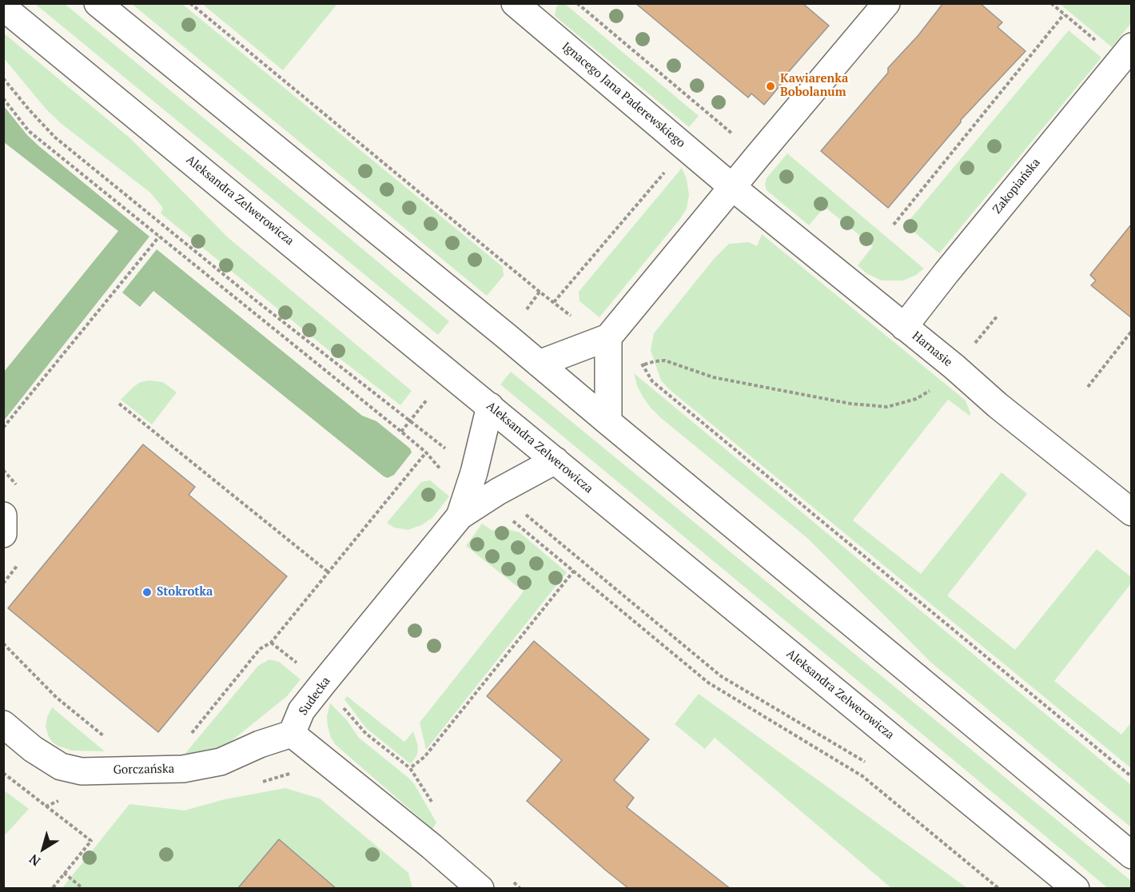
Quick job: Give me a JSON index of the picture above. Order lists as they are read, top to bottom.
{
  "streets": {
    "street": [
      "Ignacego Jana Paderewskiego",
      "Zakopiańska",
      "Aleksandra Zelwerowicza",
      "Harnasie",
      "Sudecka",
      "Gorczańska"
    ]
  },
  "crossings": [
    ["Ignacego Jana Paderewskiego", "Harnasie"],
    ["Zakopiańska", "Harnasie"],
    ["Aleksandra Zelwerowicza", "Sudecka"],
    ["Sudecka", "Gorczańska"]
  ],
  "places": ["Kawiarenka Bobolanum", "Stokrotka"],
  "north": "bottom left"
}
